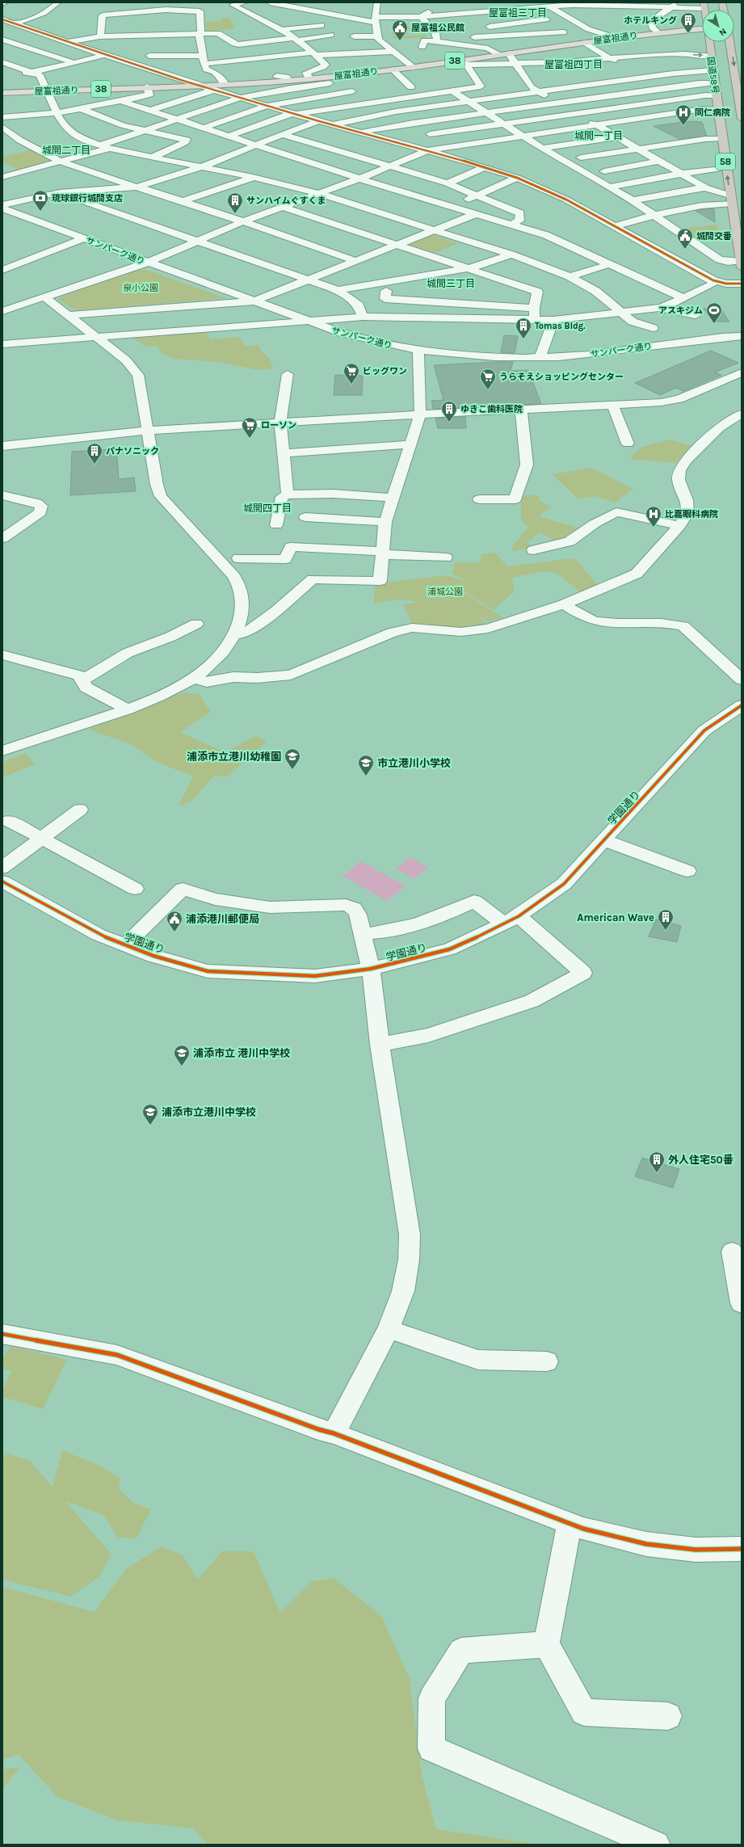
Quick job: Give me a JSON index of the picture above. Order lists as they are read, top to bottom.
{
  "streets": {
    "highway": ["国道58号", "58"],
    "main road": ["屋富祖通り", "38"],
    "street": ["サンパーク通り", "学園通り"]
  },
  "districts": [
    "屋富祖三丁目",
    "屋富祖四丁目",
    "城間一丁目",
    "城間二丁目",
    "城間三丁目",
    "城間四丁目"
  ],
  "parks": ["泉小公園", "浦城公園"],
  "places": {
    "building": [
      "ホテルキング",
      "サンハイムぐすくま",
      "Tomas Bldg.",
      "ゆきこ歯科医院",
      "パナソニック",
      "American Wave",
      "外人住宅50番"
    ],
    "public building": ["屋冨祖公民館", "城間交番", "浦添港川郵便局"],
    "hospital": ["同仁病院", "比嘉眼科病院"],
    "bank": ["琉球銀行城間支店"],
    "sports": ["アスキジム"],
    "supermarket": ["ビッグワン", "うらそえショッピングセンター", "ローソン"],
    "school or university": [
      "浦添市立港川幼稚園",
      "市立港川小学校",
      "浦添市立 港川中学校",
      "浦添市立港川中学校"
    ]
  },
  "north": "bottom right"
}
